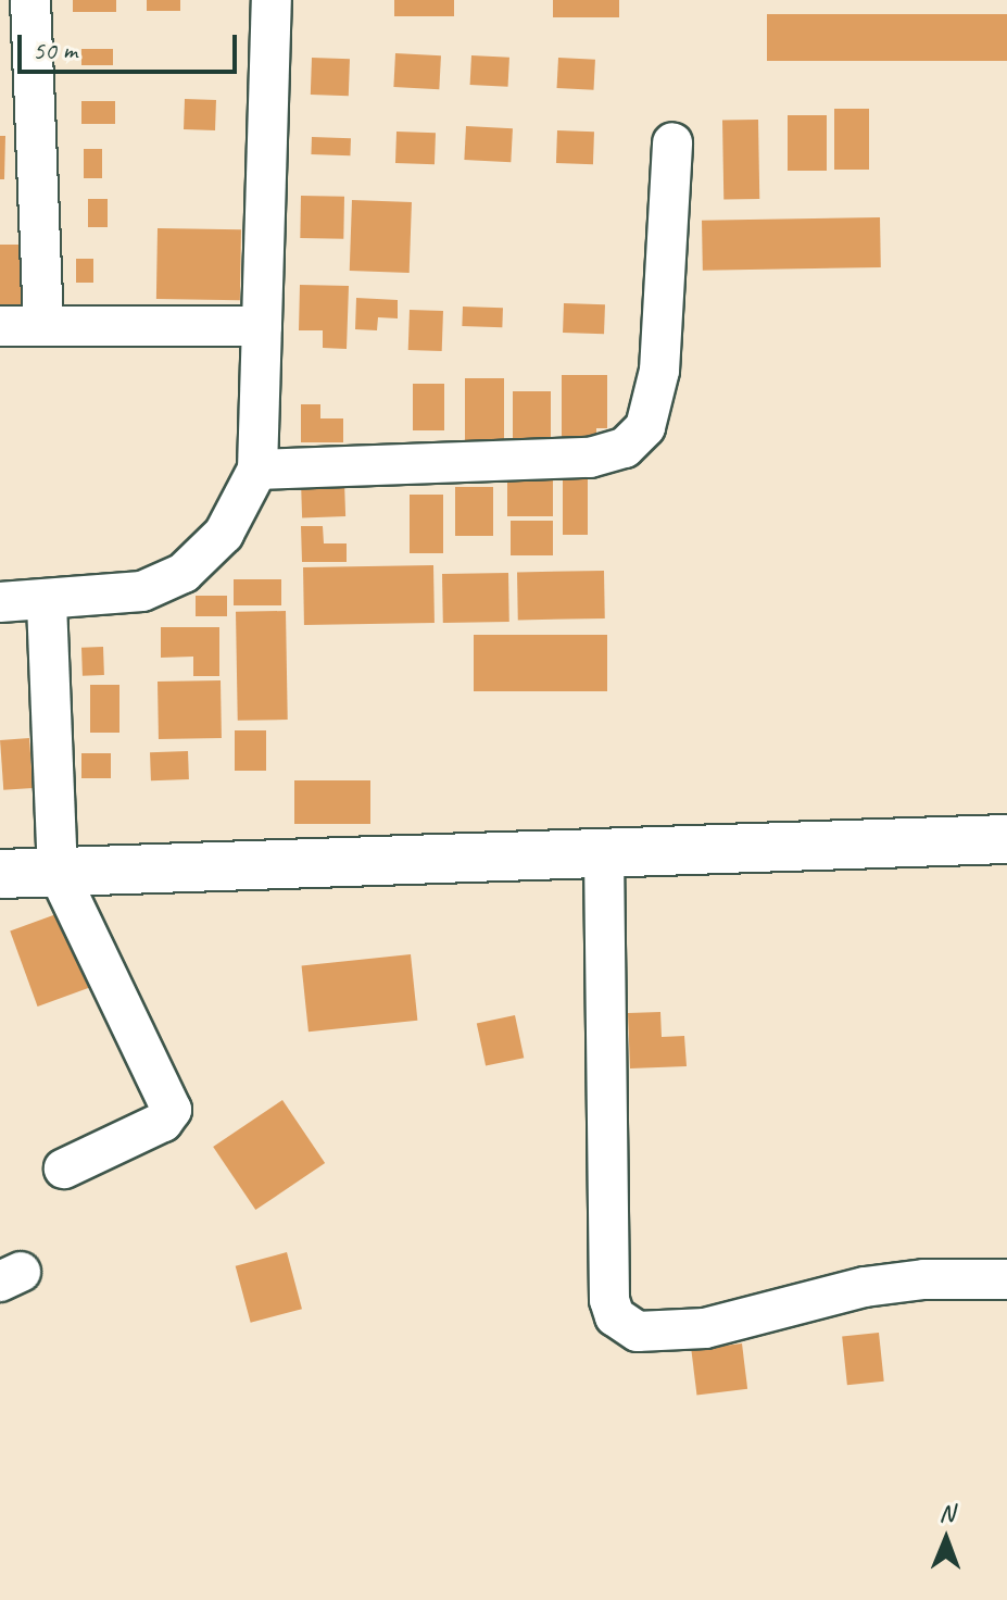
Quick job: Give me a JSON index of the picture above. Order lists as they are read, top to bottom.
{
  "scale_bar": "50 m",
  "north": "top"
}
